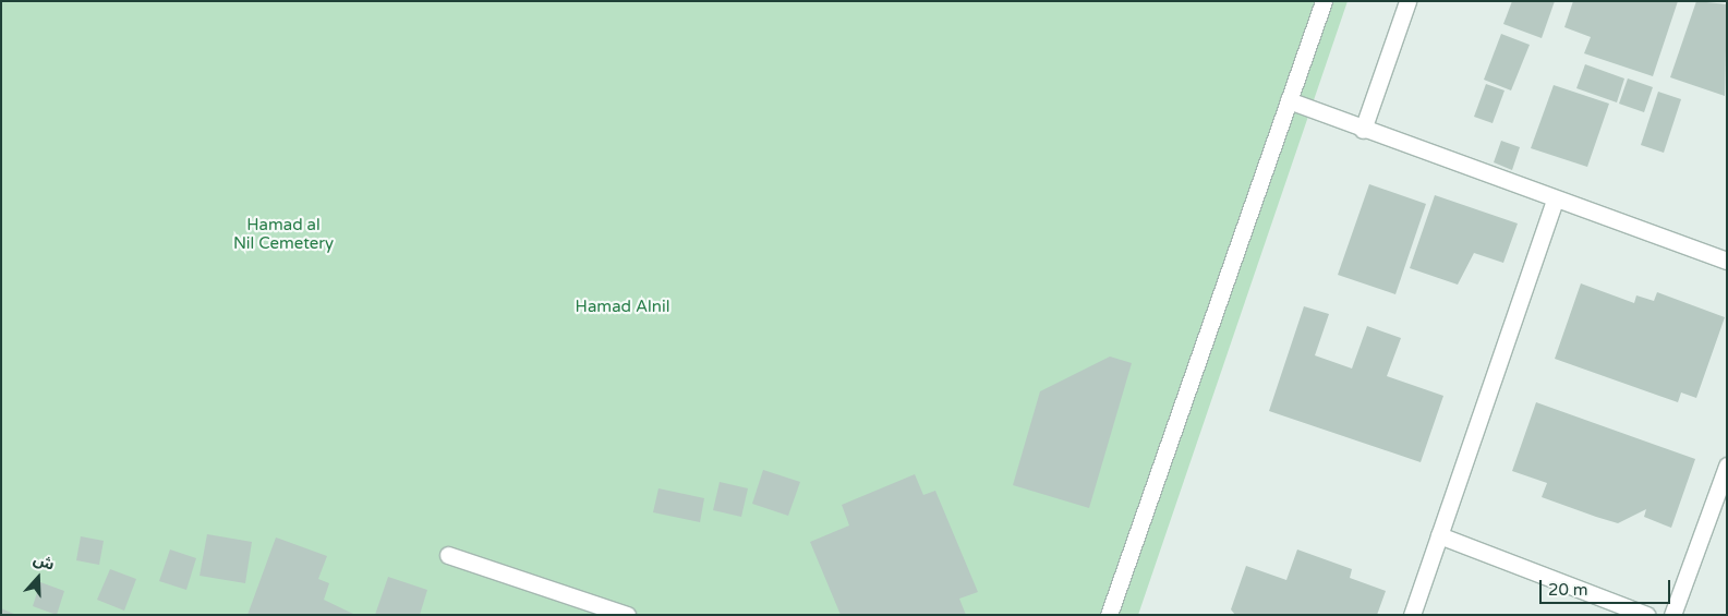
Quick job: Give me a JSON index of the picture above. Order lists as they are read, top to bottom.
{
  "parks": ["Hamad al Nil Cemetery", "Hamad Alnil"],
  "scale_bar": "20 m",
  "north": "top"
}
